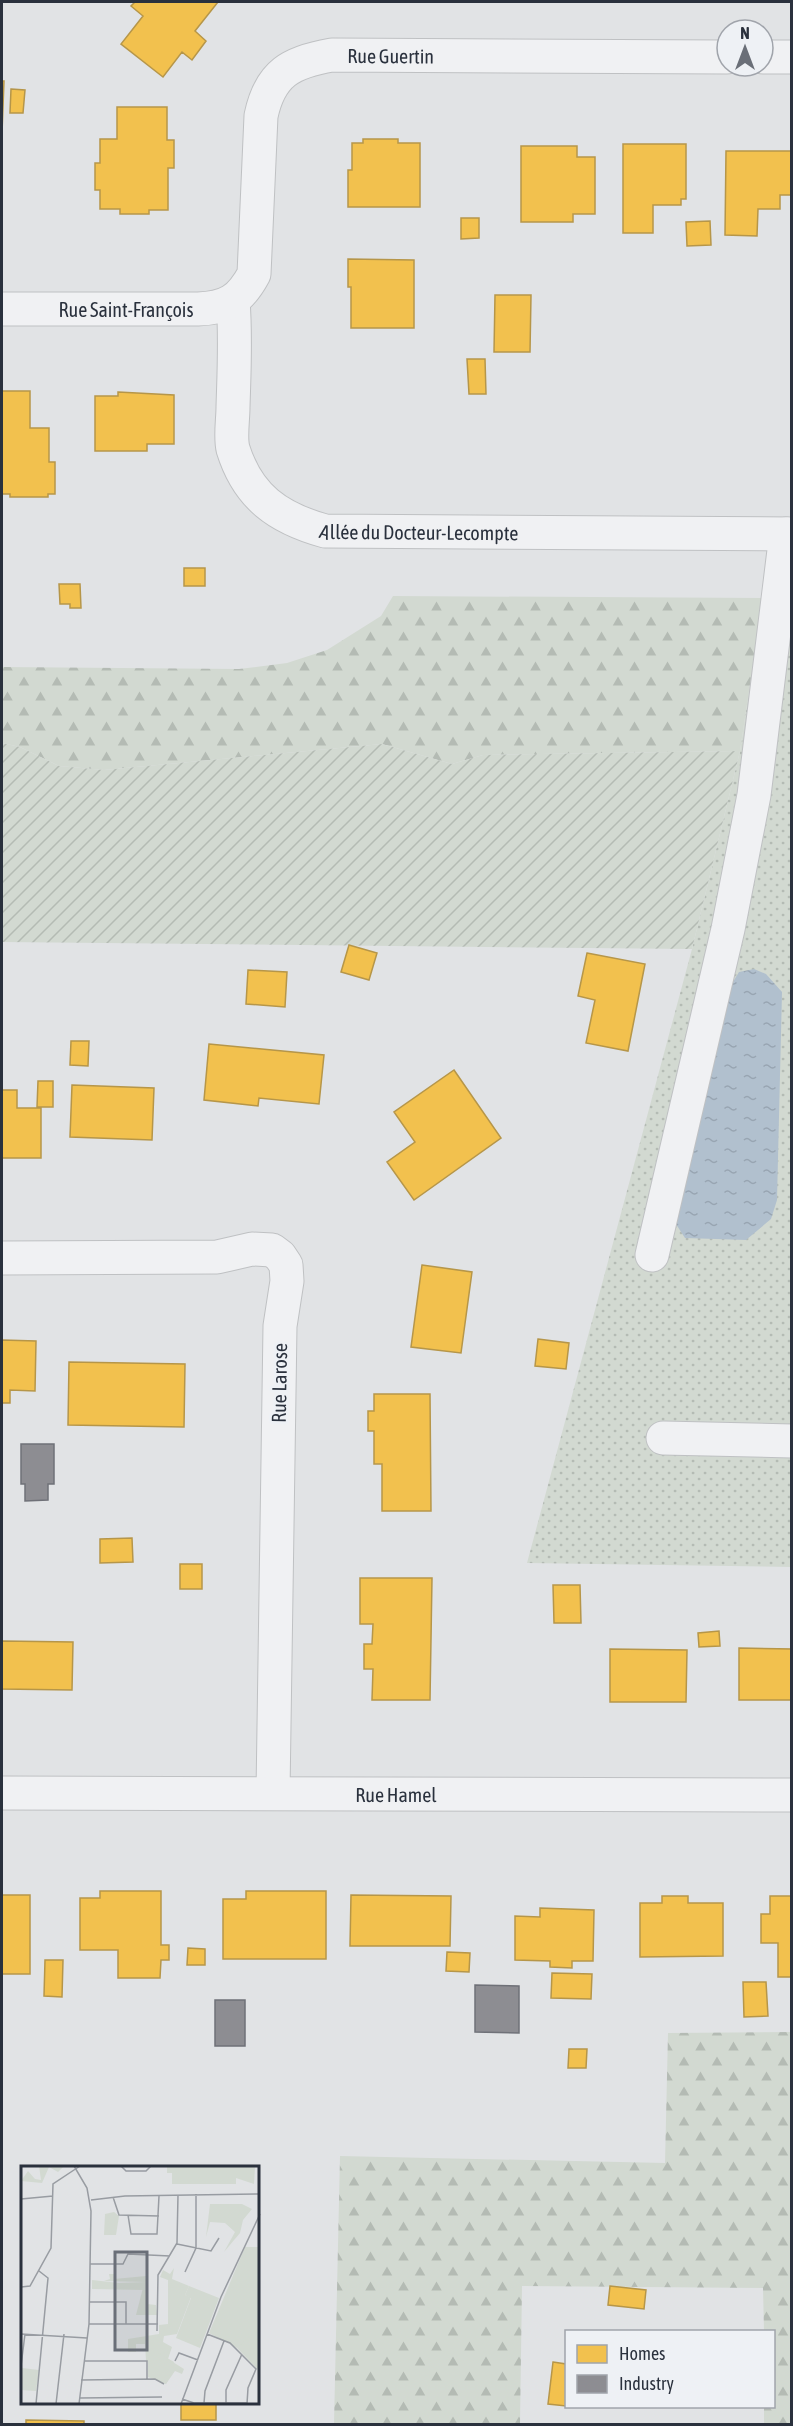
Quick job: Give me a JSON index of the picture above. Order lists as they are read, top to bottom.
{
  "streets": {
    "street": [
      "Rue Guertin",
      "Rue Saint-François",
      "Allée du Docteur-Lecompte",
      "Rue Larose",
      "Rue Hamel"
    ]
  },
  "crossings": [
    ["Rue Guertin", "Rue Saint-François"],
    ["Rue Guertin", "Allée du Docteur-Lecompte"],
    ["Rue Saint-François", "Allée du Docteur-Lecompte"],
    ["Rue Larose", "Rue Hamel"]
  ],
  "legend": ["Homes", "Industry"],
  "north": "top"
}
